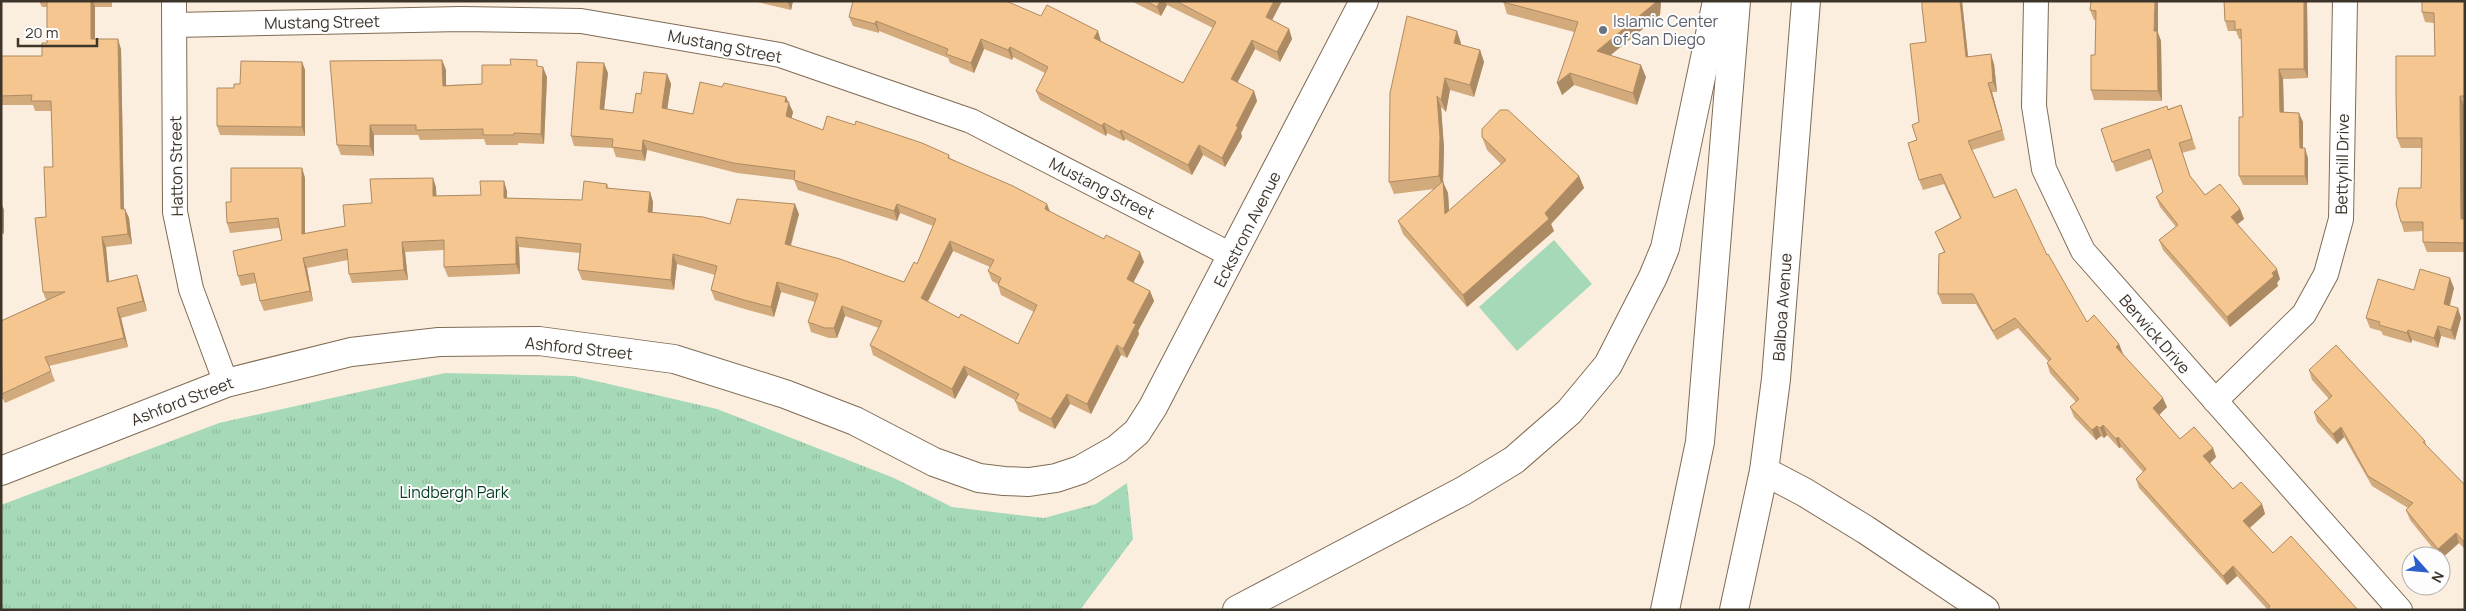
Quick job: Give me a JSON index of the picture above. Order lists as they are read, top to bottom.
{
  "streets": {
    "main road": ["Eckstrom Avenue", "Balboa Avenue", "Ashford Street"],
    "street": [
      "Mustang Street",
      "Bettyhill Drive",
      "Hatton Street",
      "Berwick Drive"
    ]
  },
  "crossings": [
    ["Mustang Street", "Hatton Street"],
    ["Mustang Street", "Eckstrom Avenue"],
    ["Bettyhill Drive", "Berwick Drive"],
    ["Hatton Street", "Ashford Street"],
    ["Eckstrom Avenue", "Ashford Street"]
  ],
  "parks": ["Lindbergh Park"],
  "places": ["Islamic Center of San Diego"],
  "scale_bar": "20 m",
  "north": "bottom right"
}
